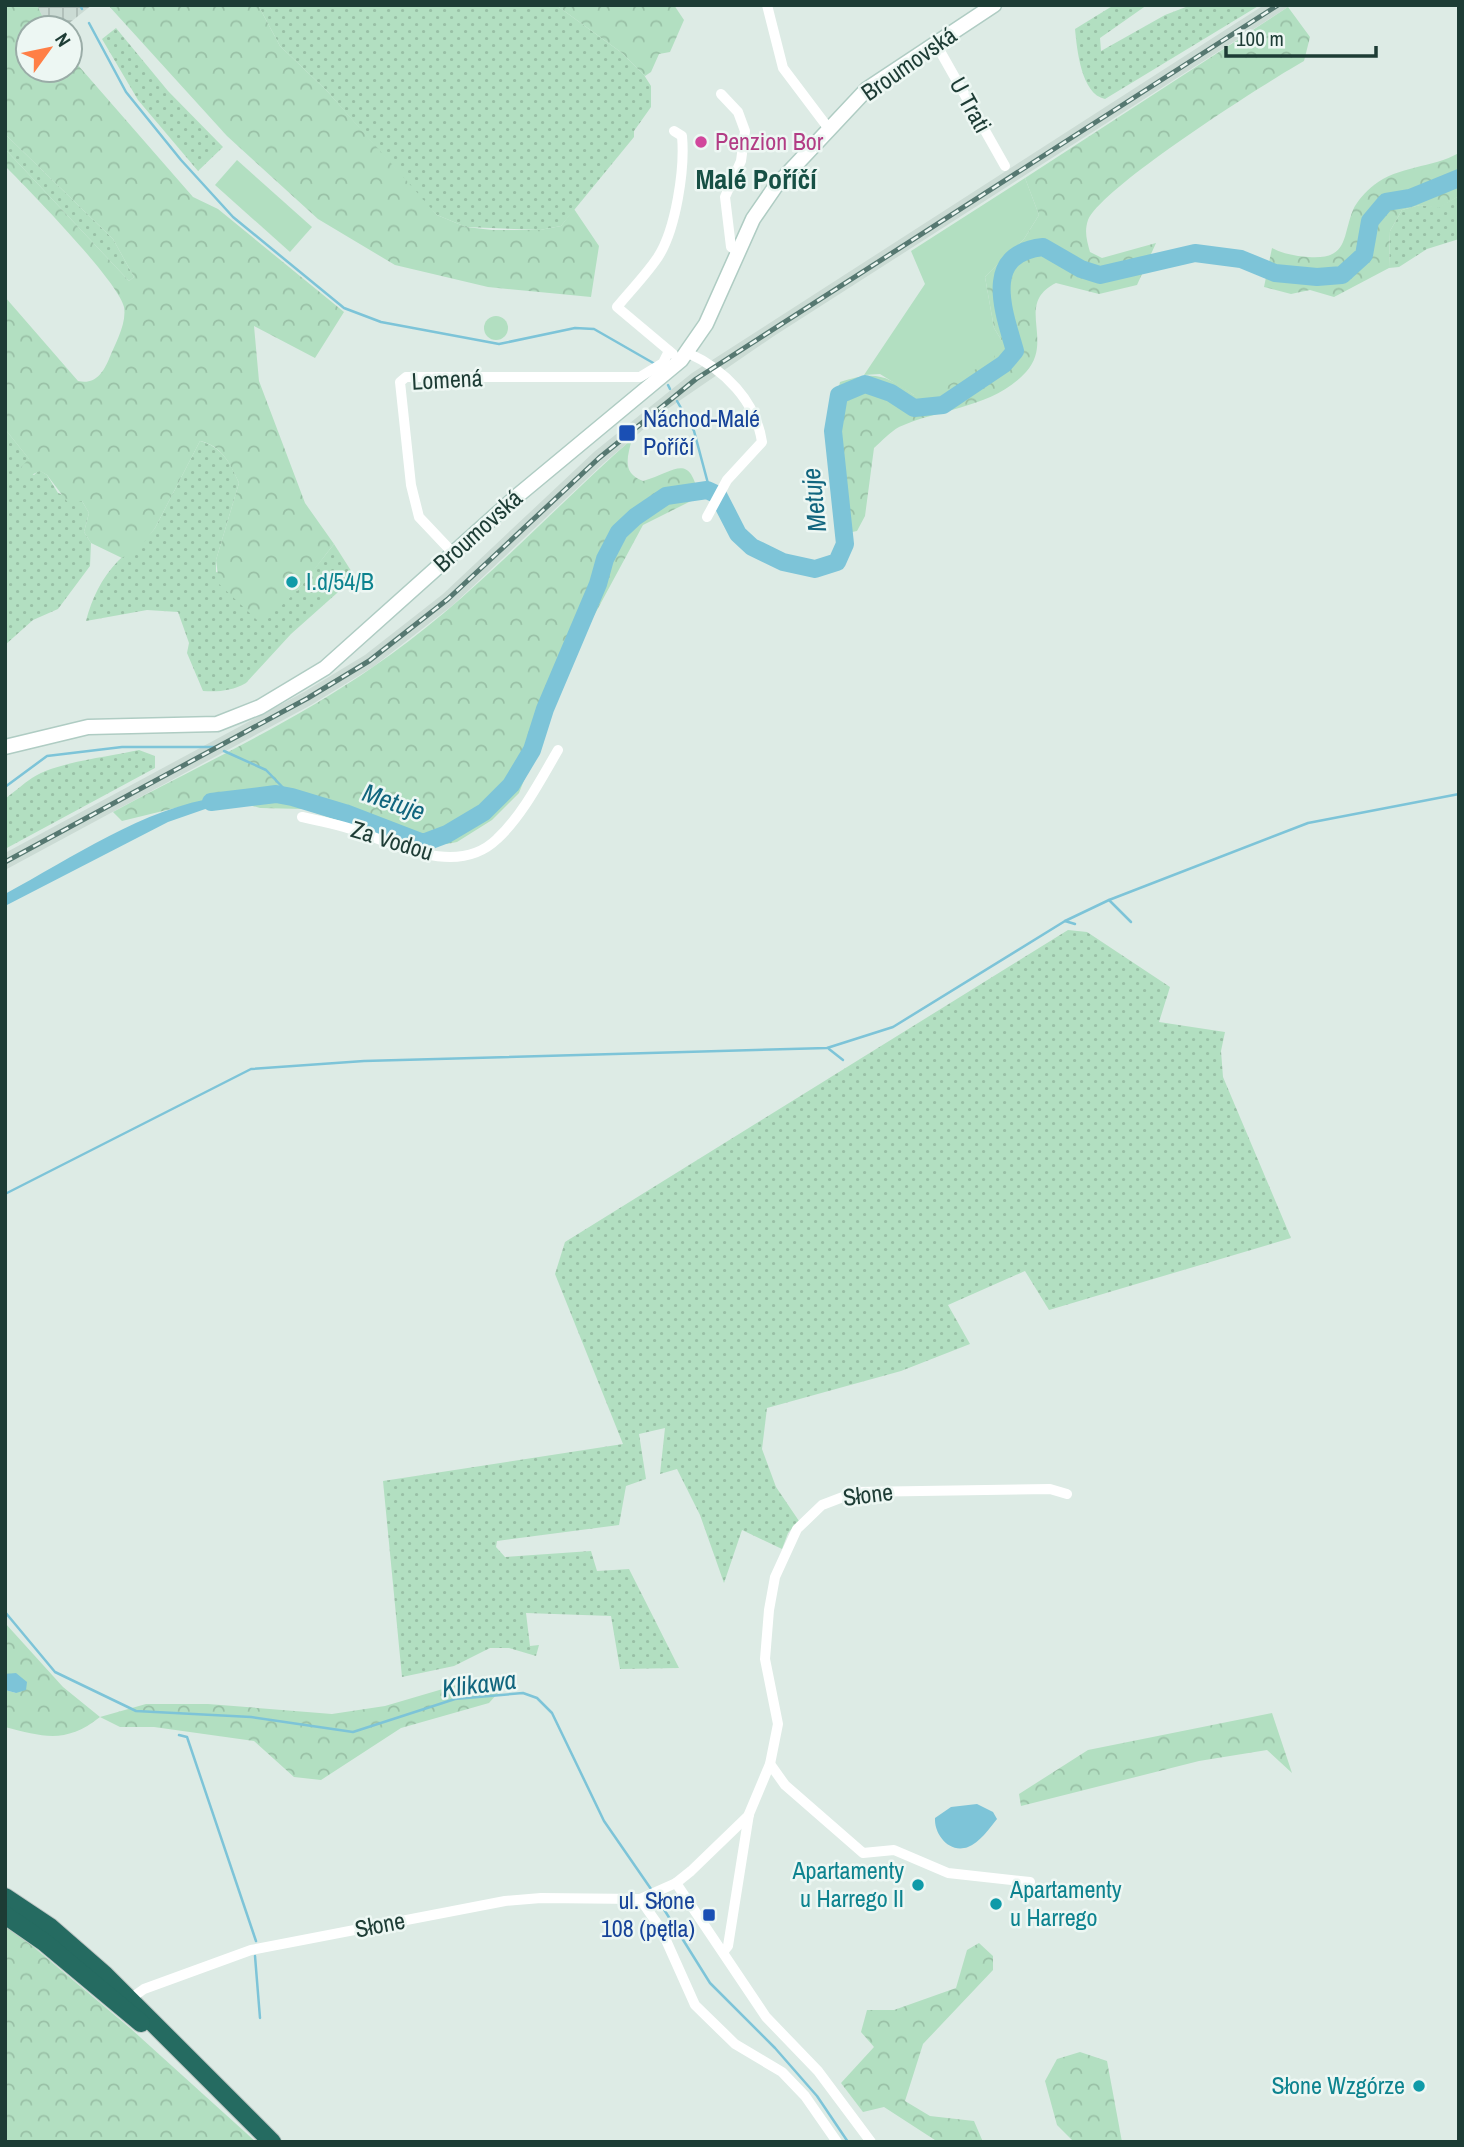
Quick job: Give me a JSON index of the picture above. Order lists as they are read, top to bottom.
{
  "streets": {
    "main road": ["Broumovská"],
    "street": [
      "U Trati",
      "Lomená",
      "Za Vodou",
      "Słone"
    ]
  },
  "crossings": [
    ["Broumovská", "U Trati"],
    ["Broumovská", "Lomená"]
  ],
  "districts": ["Malé Poříčí"],
  "water": ["Metuje", "Klikawa"],
  "places": {
    "other": [
      "Penzion Bor",
      "I.d/54/B",
      "Apartamenty u Harrego II",
      "Apartamenty u Harrego",
      "Słone Wzgórze"
    ],
    "transit": ["Náchod-Malé Poříčí", "ul. Słone 108 (pętla)"]
  },
  "scale_bar": "100 m",
  "north": "top right"
}
